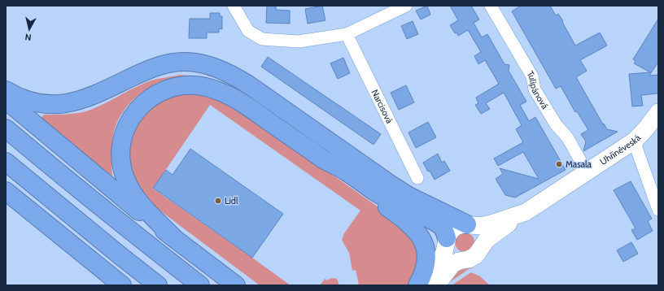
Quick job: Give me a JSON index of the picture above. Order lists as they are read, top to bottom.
{
  "streets": {
    "street": ["Tulipánová", "Narcisová", "Uhříněveská"]
  },
  "crossings": [
    ["Tulipánová", "Uhříněveská"]
  ],
  "places": ["Masala", "Lidl"],
  "north": "bottom"
}
